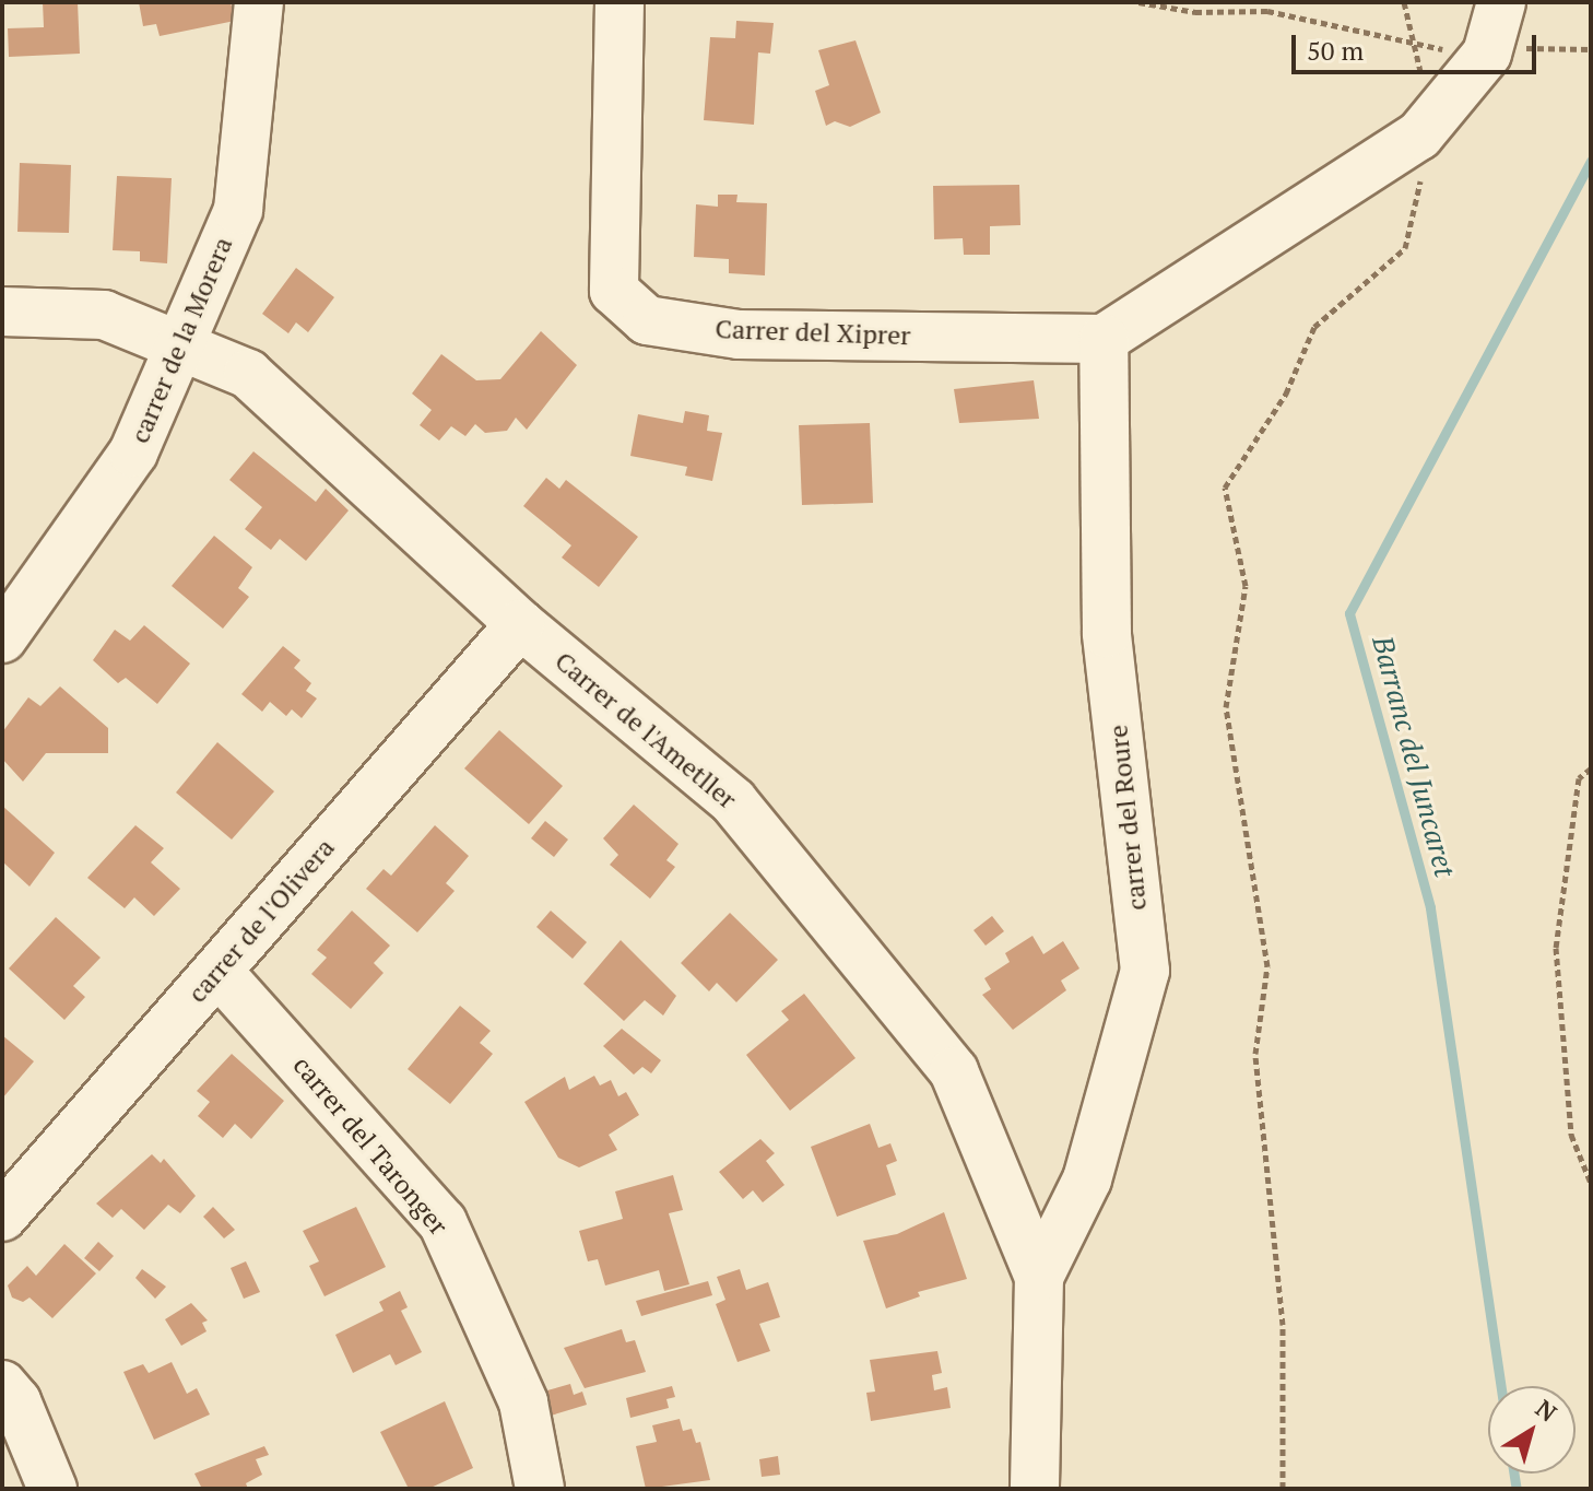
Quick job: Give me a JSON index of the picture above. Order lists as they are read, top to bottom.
{
  "streets": {
    "street": [
      "Carrer del Xiprer",
      "carrer de la Morera",
      "Carrer de l'Ametller",
      "carrer del Roure",
      "carrer de l'Olivera",
      "carrer del Taronger"
    ]
  },
  "crossings": [
    ["Carrer del Xiprer", "carrer del Roure"],
    ["carrer de la Morera", "Carrer de l'Ametller"],
    ["Carrer de l'Ametller", "carrer del Roure"],
    ["Carrer de l'Ametller", "carrer de l'Olivera"],
    ["carrer de l'Olivera", "carrer del Taronger"]
  ],
  "water": ["Barranc del Juncaret"],
  "scale_bar": "50 m",
  "north": "top right"
}
